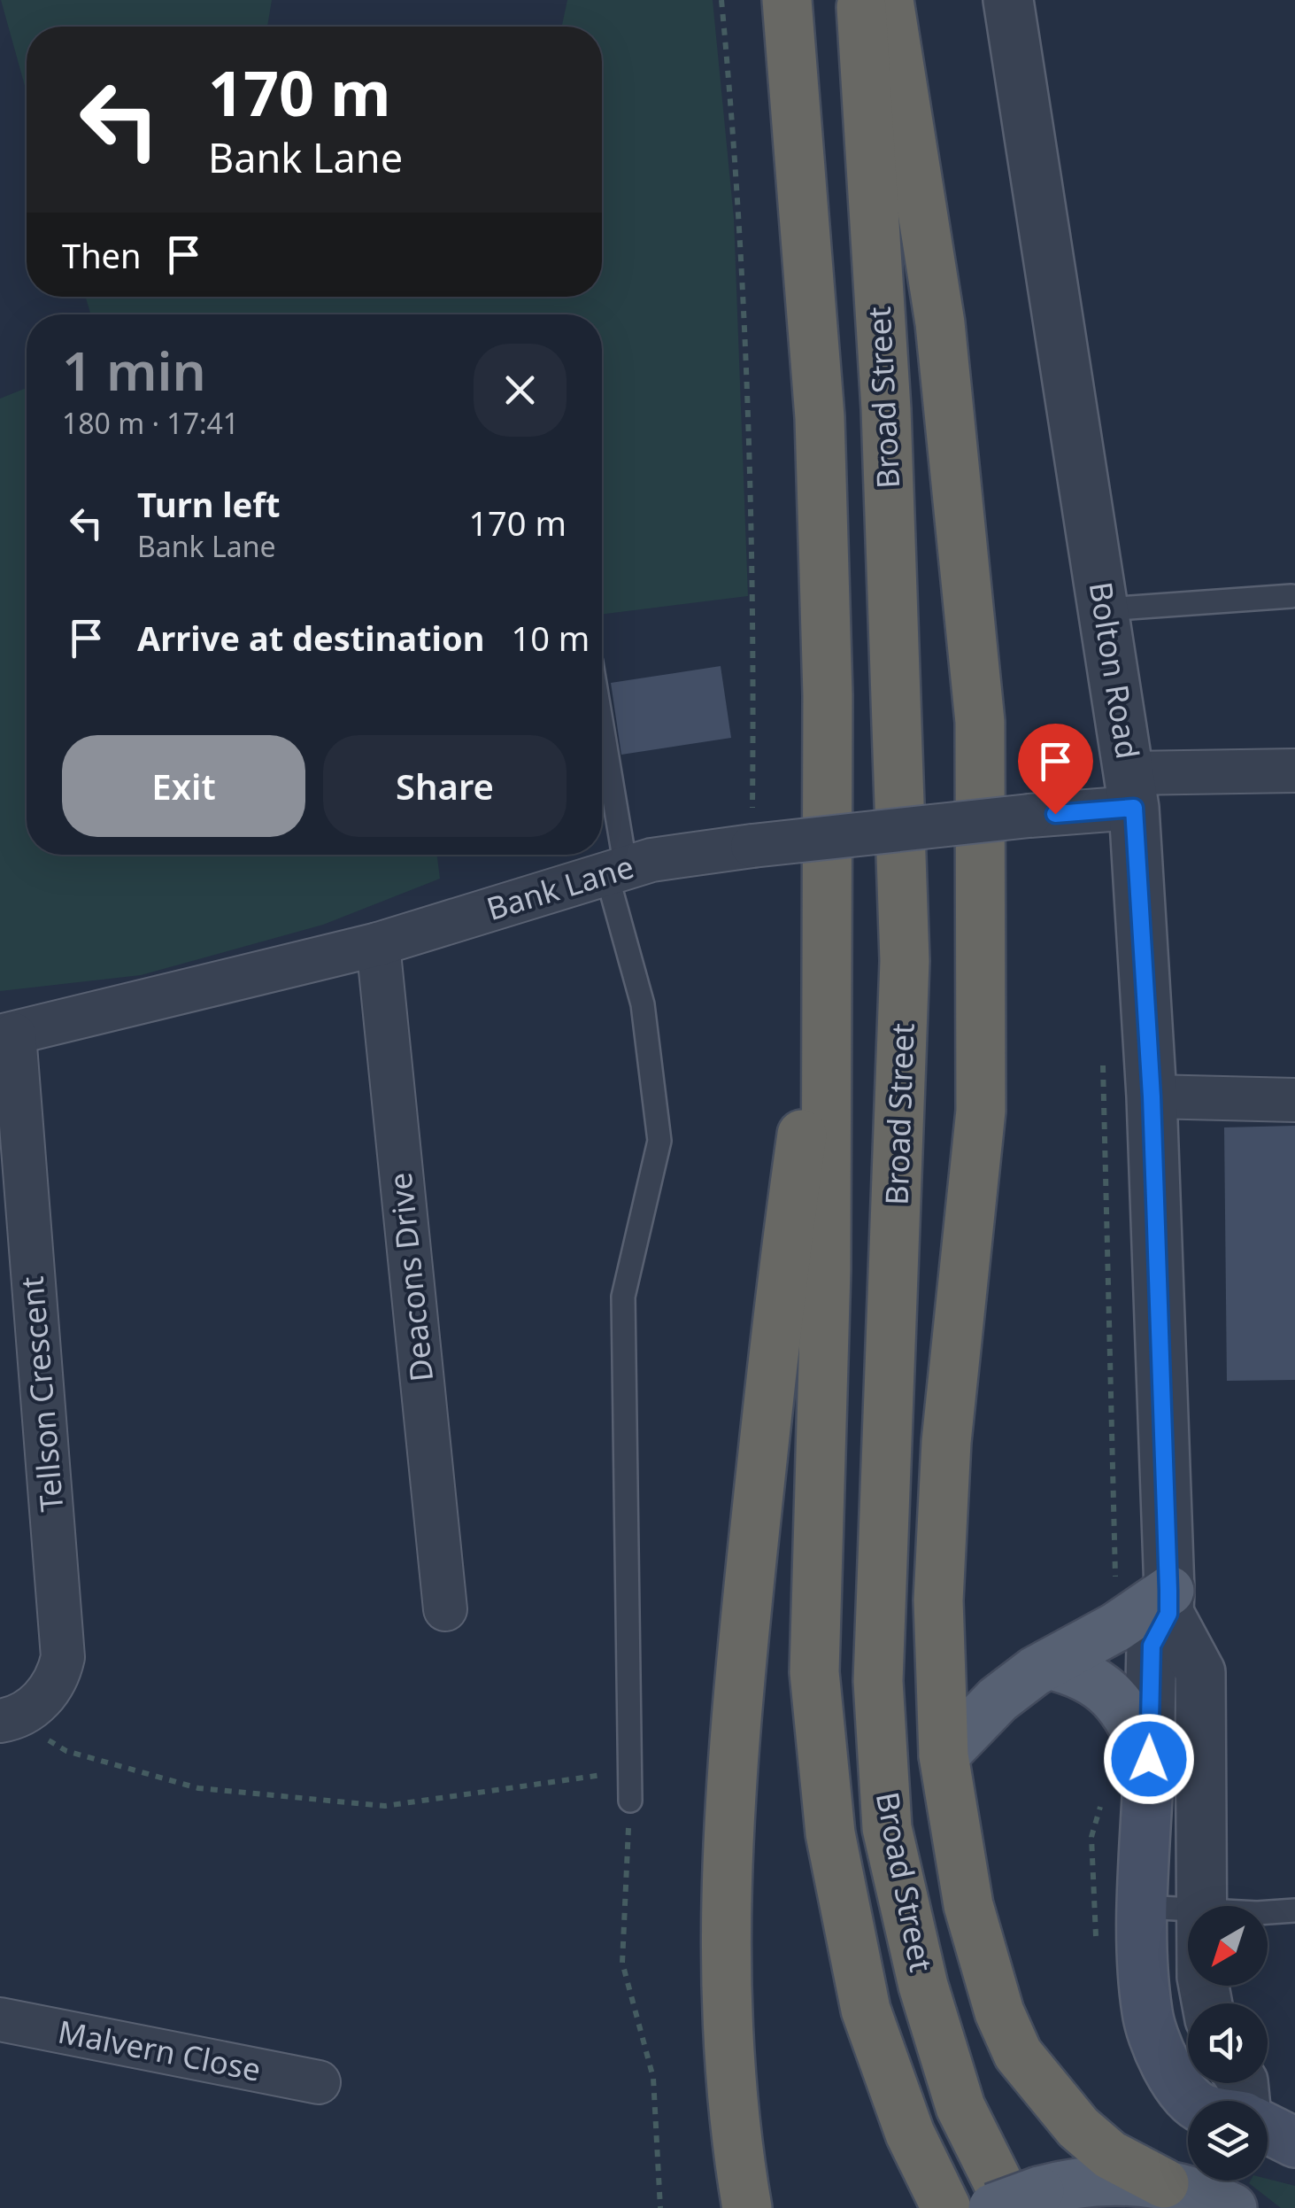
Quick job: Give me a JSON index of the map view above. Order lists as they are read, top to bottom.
{
  "streets": {
    "highway": ["Broad Street"],
    "main road": ["Bolton Road"],
    "street": [
      "Bank Lane",
      "Deacons Drive",
      "Tellson Crescent",
      "Malvern Close"
    ]
  },
  "crossings": [
    ["Bolton Road", "Bank Lane"],
    ["Bank Lane", "Deacons Drive"],
    ["Bank Lane", "Tellson Crescent"]
  ],
  "north": "bottom left",
  "page": {
    "turn": ["170 m", "Bank Lane"],
    "then": "Then",
    "heading": ["1 min", "180 m · 17:41"],
    "list": [
      {
        "name": "Turn left",
        "note": "Bank Lane",
        "value": "170 m"
      },
      {
        "name": "Arrive at destination",
        "value": "10 m"
      }
    ],
    "buttons": ["Exit", "Share"]
  }
}
